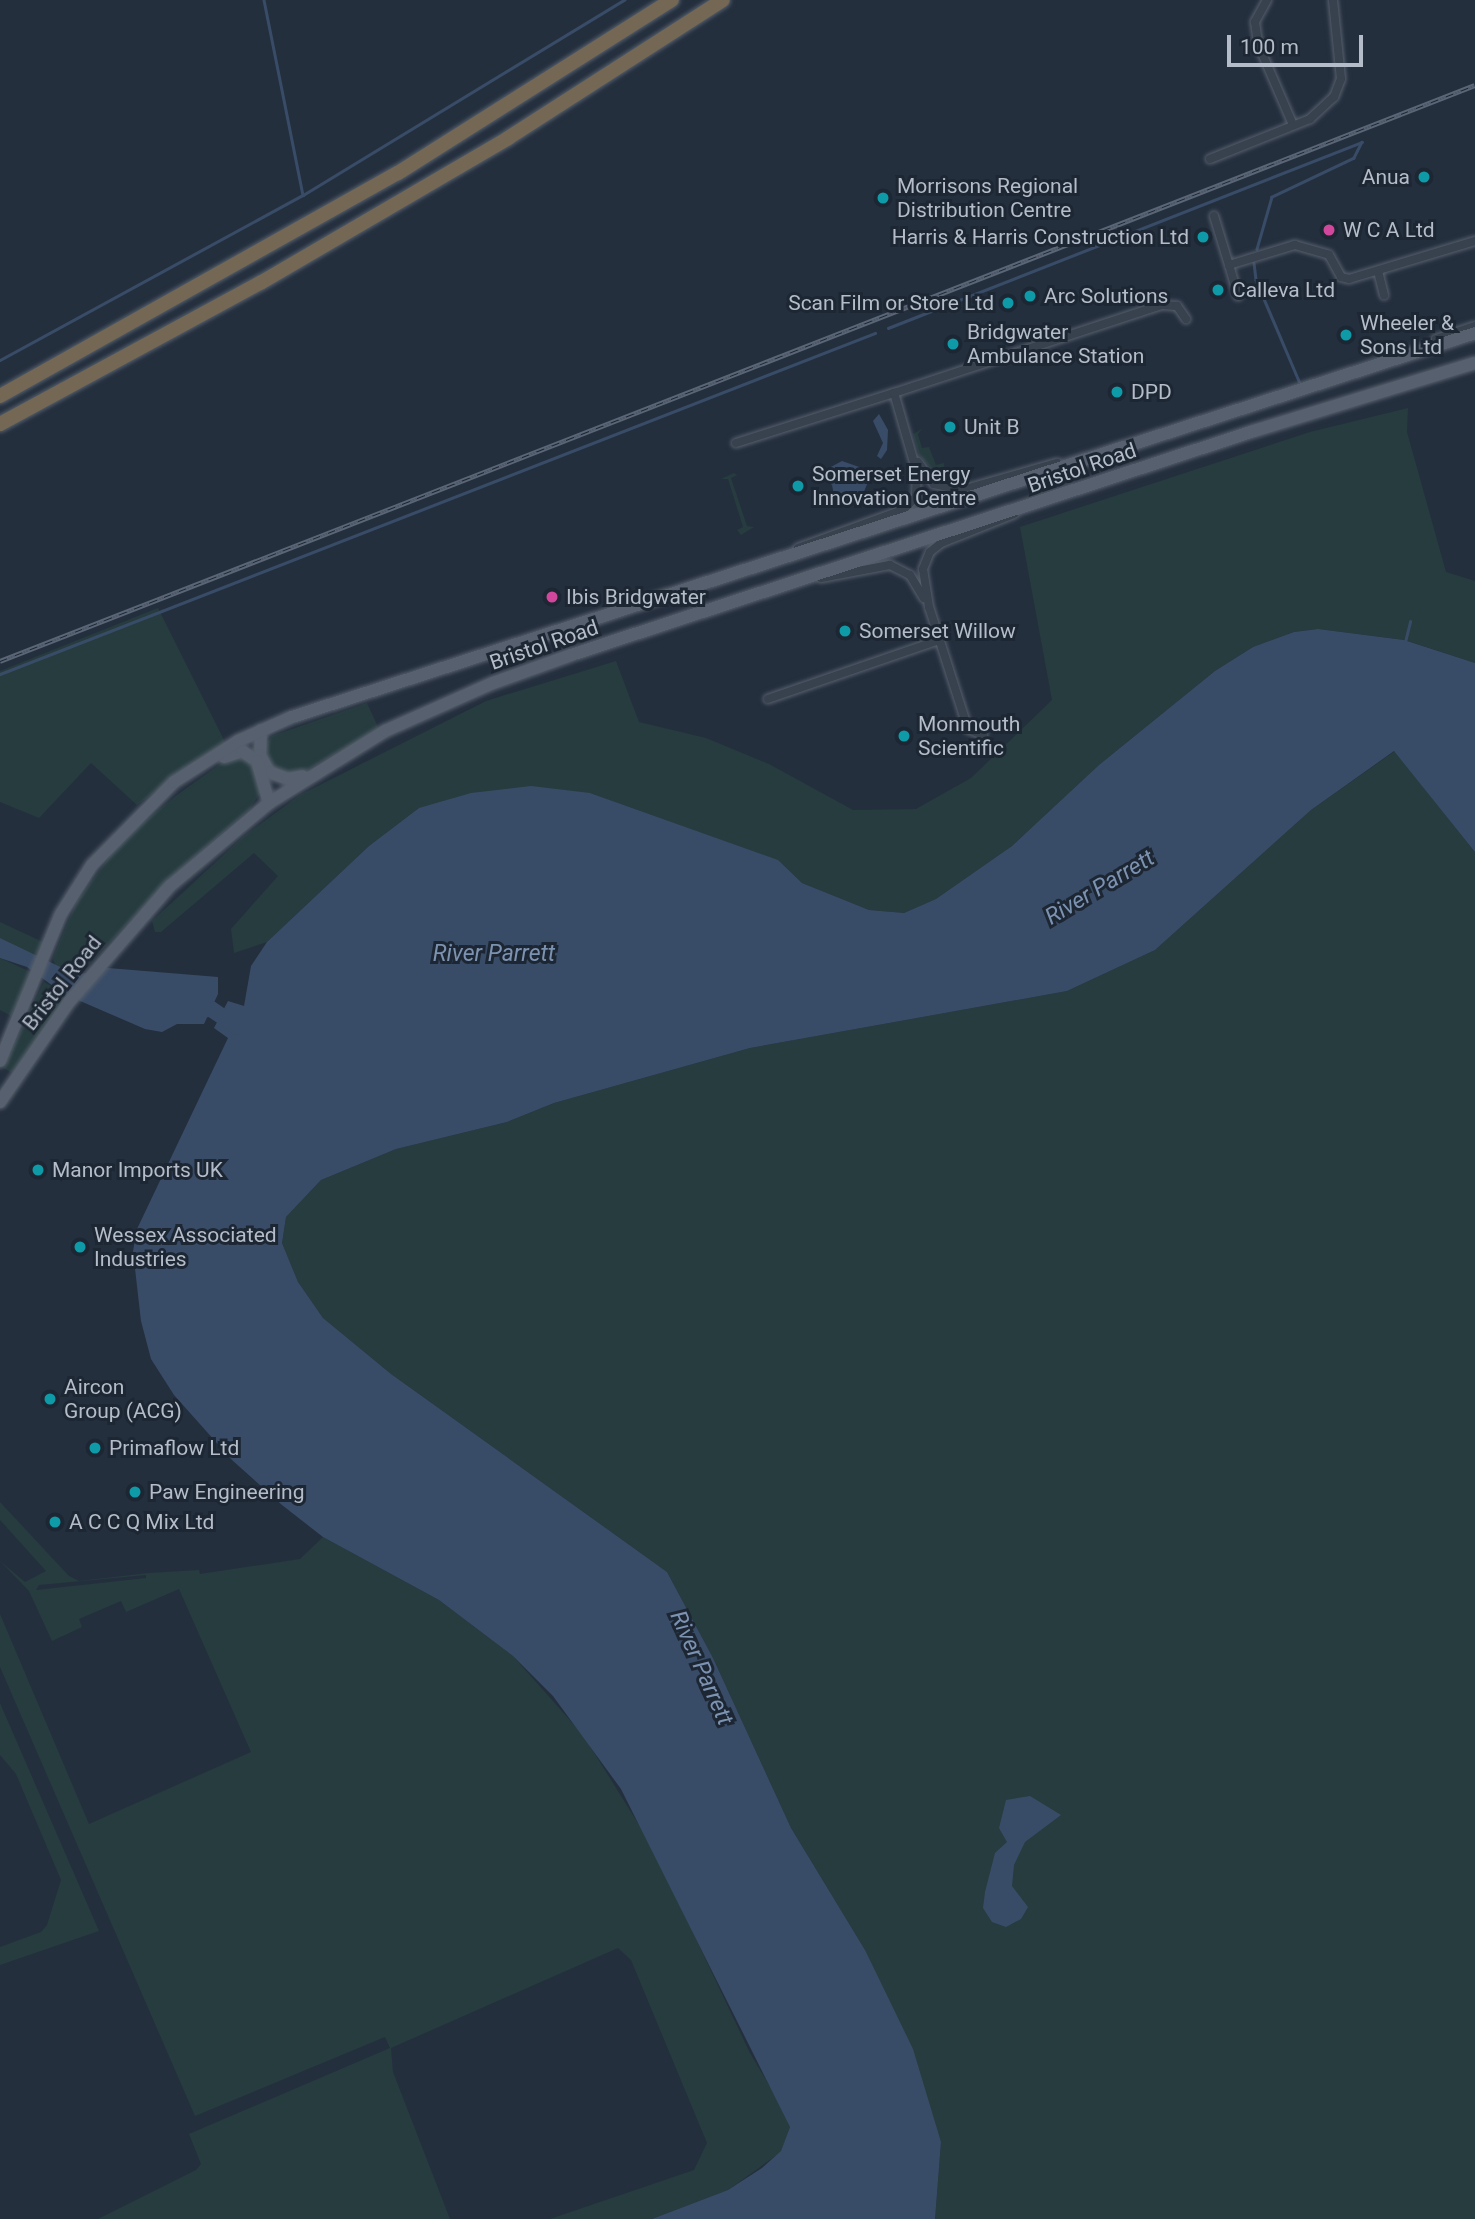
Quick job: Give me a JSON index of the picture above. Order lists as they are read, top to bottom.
{
  "streets": {
    "main road": ["Bristol Road"]
  },
  "water": ["River Parrett"],
  "places": [
    "Anua",
    "Morrisons Regional Distribution Centre",
    "W C A Ltd",
    "Harris & Harris Construction Ltd",
    "Calleva Ltd",
    "Arc Solutions",
    "Scan Film or Store Ltd",
    "Wheeler & Sons Ltd",
    "Bridgwater Ambulance Station",
    "DPD",
    "Unit B",
    "Somerset Energy Innovation Centre",
    "Ibis Bridgwater",
    "Somerset Willow",
    "Monmouth Scientific",
    "Manor Imports UK",
    "Wessex Associated Industries",
    "Aircon Group (ACG)",
    "Primaflow Ltd",
    "Paw Engineering",
    "A C C Q Mix Ltd"
  ],
  "scale_bar": "100 m"
}
